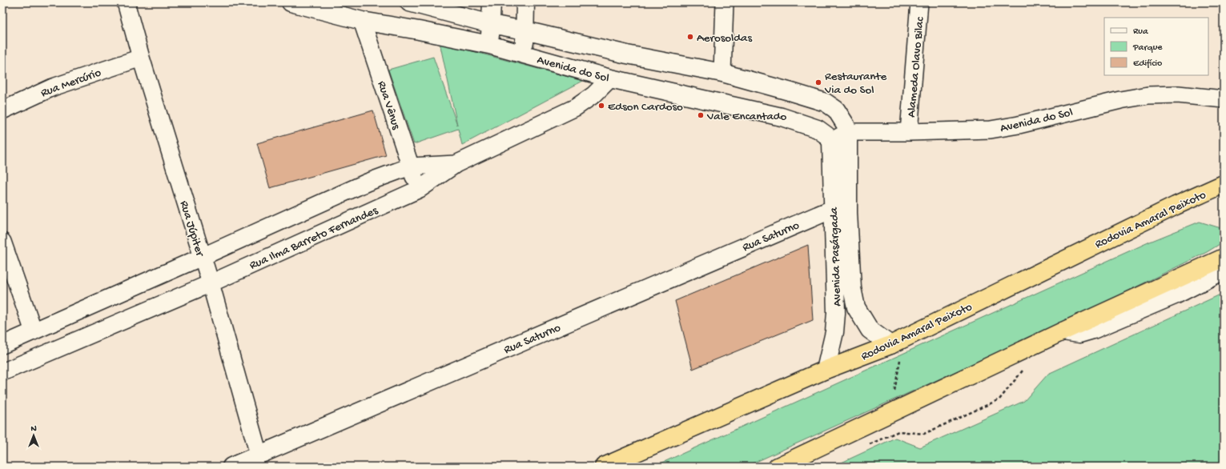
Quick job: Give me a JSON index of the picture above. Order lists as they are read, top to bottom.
{
  "streets": {
    "highway": ["Rodovia Amaral Peixoto"],
    "main road": ["Avenida do Sol", "Rua Saturno", "Avenida Pasárgada"],
    "street": [
      "Alameda Olavo Bilac",
      "Rua Mercúrio",
      "Rua Vênus",
      "Rua Júpiter",
      "Rua Ilma Barreto Fernandes"
    ]
  },
  "crossings": [
    ["Alameda Olavo Bilac", "Avenida do Sol"],
    ["Avenida do Sol", "Rua Vênus"],
    ["Avenida do Sol", "Rua Ilma Barreto Fernandes"],
    ["Avenida do Sol", "Avenida Pasárgada"],
    ["Rua Mercúrio", "Rua Júpiter"],
    ["Rua Vênus", "Rua Ilma Barreto Fernandes"],
    ["Rodovia Amaral Peixoto", "Avenida Pasárgada"],
    ["Rua Júpiter", "Rua Saturno"],
    ["Rua Júpiter", "Rua Ilma Barreto Fernandes"],
    ["Rua Saturno", "Avenida Pasárgada"]
  ],
  "places": [
    "Aerosoldas",
    "Restaurante Via do Sol",
    "Edson Cardoso",
    "Vale Encantado"
  ],
  "legend": ["Rua", "Parque", "Edifício"],
  "north": "top"
}
